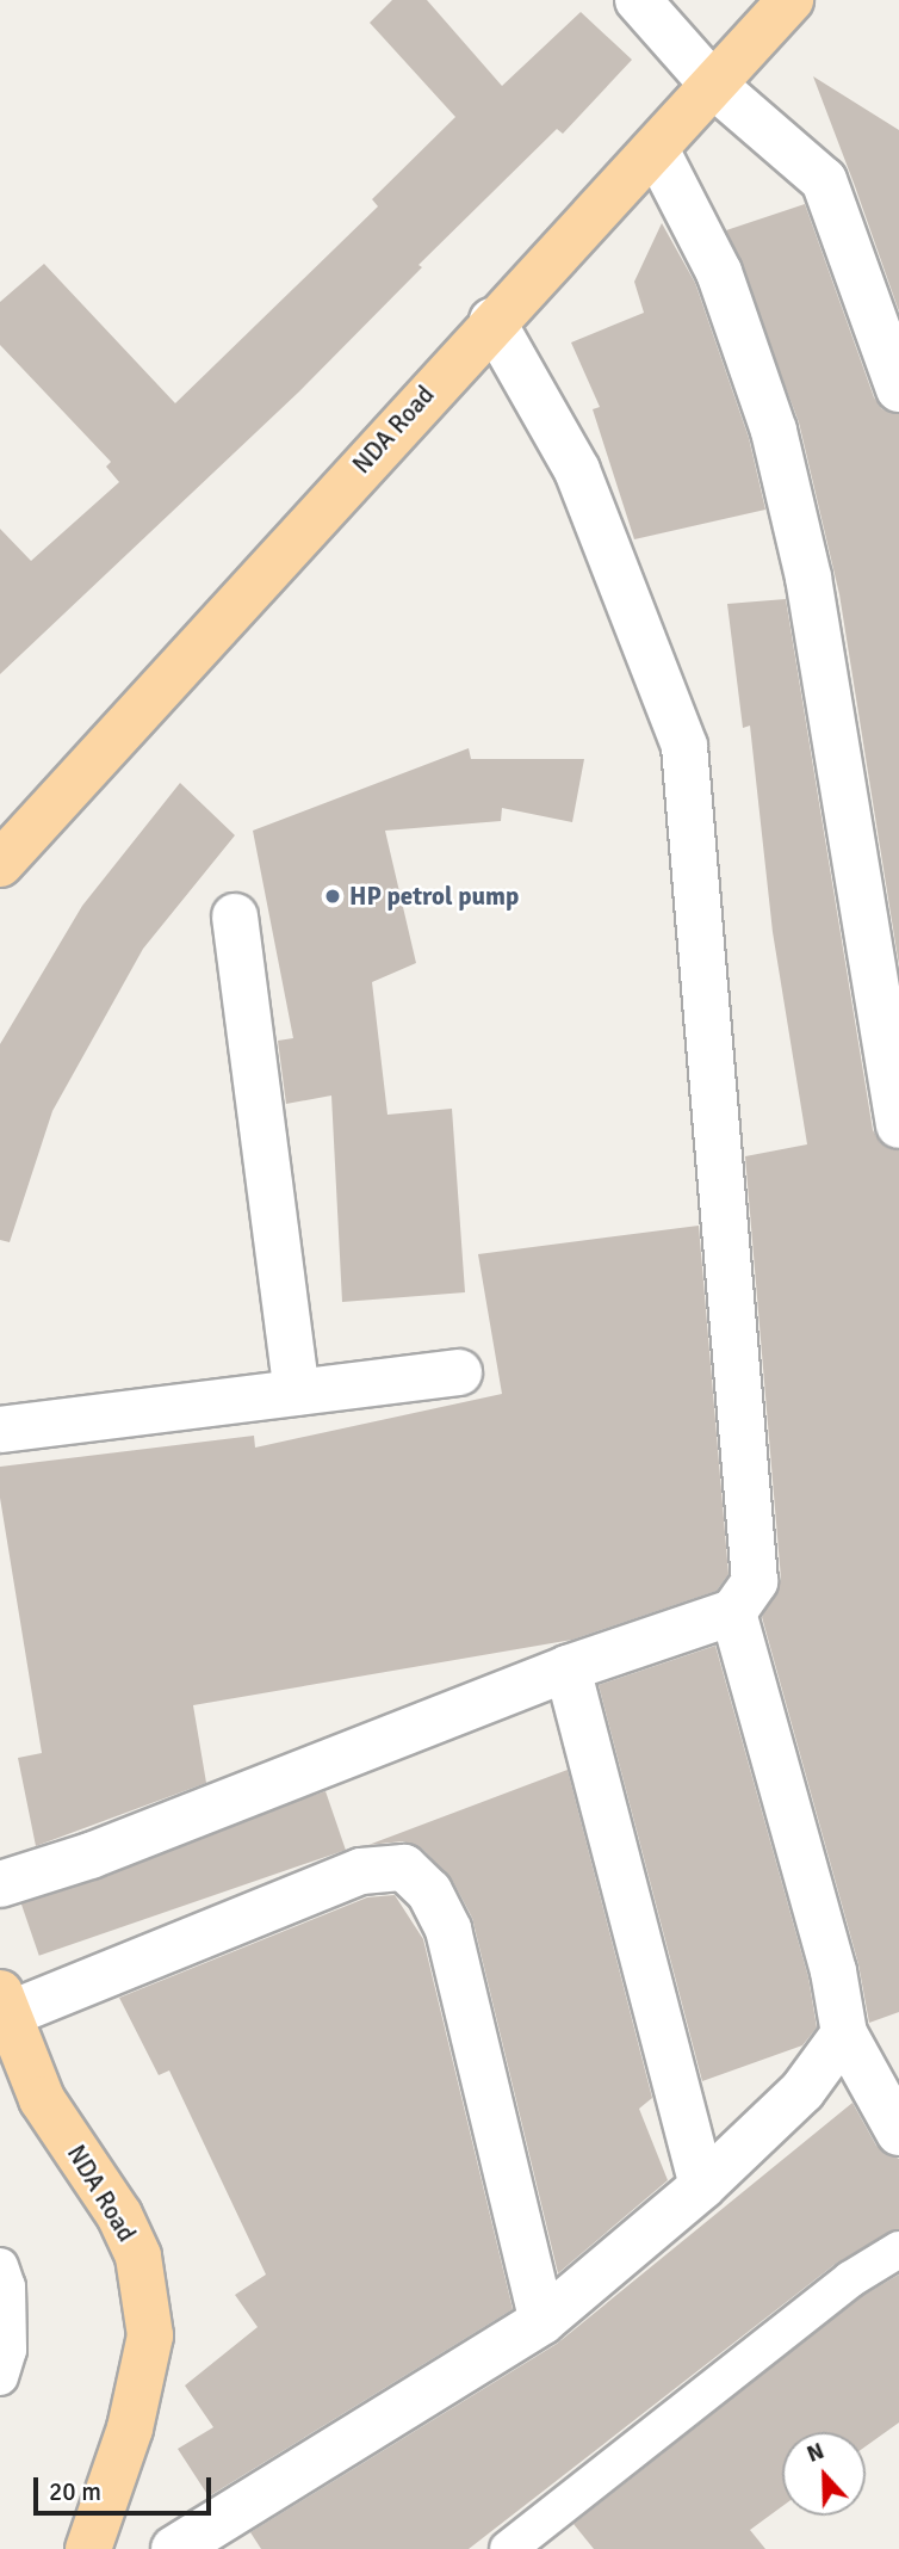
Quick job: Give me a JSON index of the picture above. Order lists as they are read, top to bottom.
{
  "streets": {
    "main road": ["NDA Road"]
  },
  "places": ["HP petrol pump"],
  "scale_bar": "20 m",
  "north": "top"
}
